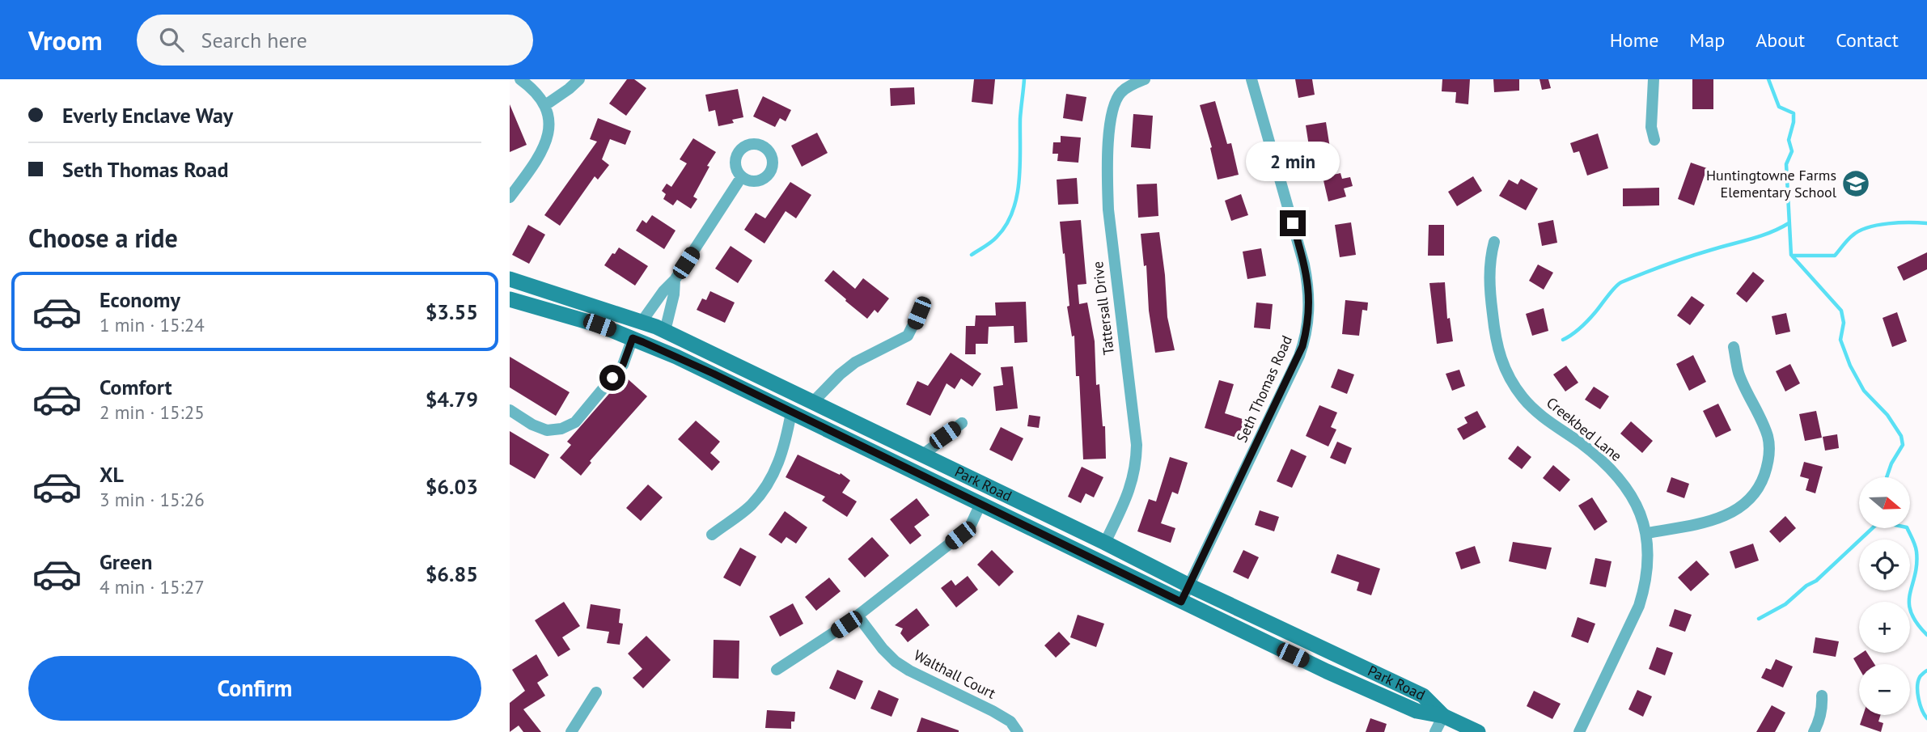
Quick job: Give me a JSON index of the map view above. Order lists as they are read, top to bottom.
{
  "streets": {
    "main road": ["Park Road"],
    "street": [
      "Tattersall Drive",
      "Seth Thomas Road",
      "Creekbed Lane",
      "Walthall Court"
    ]
  },
  "crossings": [
    ["Tattersall Drive", "Park Road"],
    ["Seth Thomas Road", "Park Road"]
  ],
  "places": {
    "school or university": ["Huntingtowne Farms Elementary School"]
  },
  "north": "right",
  "page": {
    "header": "Vroom",
    "search": "Search here",
    "nav": [
      "Home",
      "Map",
      "About",
      "Contact"
    ],
    "banner": ["Everly Enclave Way", "Seth Thomas Road"],
    "bubble": "2 min",
    "heading": "Choose a ride",
    "list": [
      {
        "name": "Economy",
        "note": "1 min · 15:24",
        "value": "$3.55"
      },
      {
        "name": "Comfort",
        "note": "2 min · 15:25",
        "value": "$4.79"
      },
      {
        "name": "XL",
        "note": "3 min · 15:26",
        "value": "$6.03"
      },
      {
        "name": "Green",
        "note": "4 min · 15:27",
        "value": "$6.85"
      }
    ],
    "map_buttons": ["+", "−"],
    "buttons": "Confirm"
  }
}
